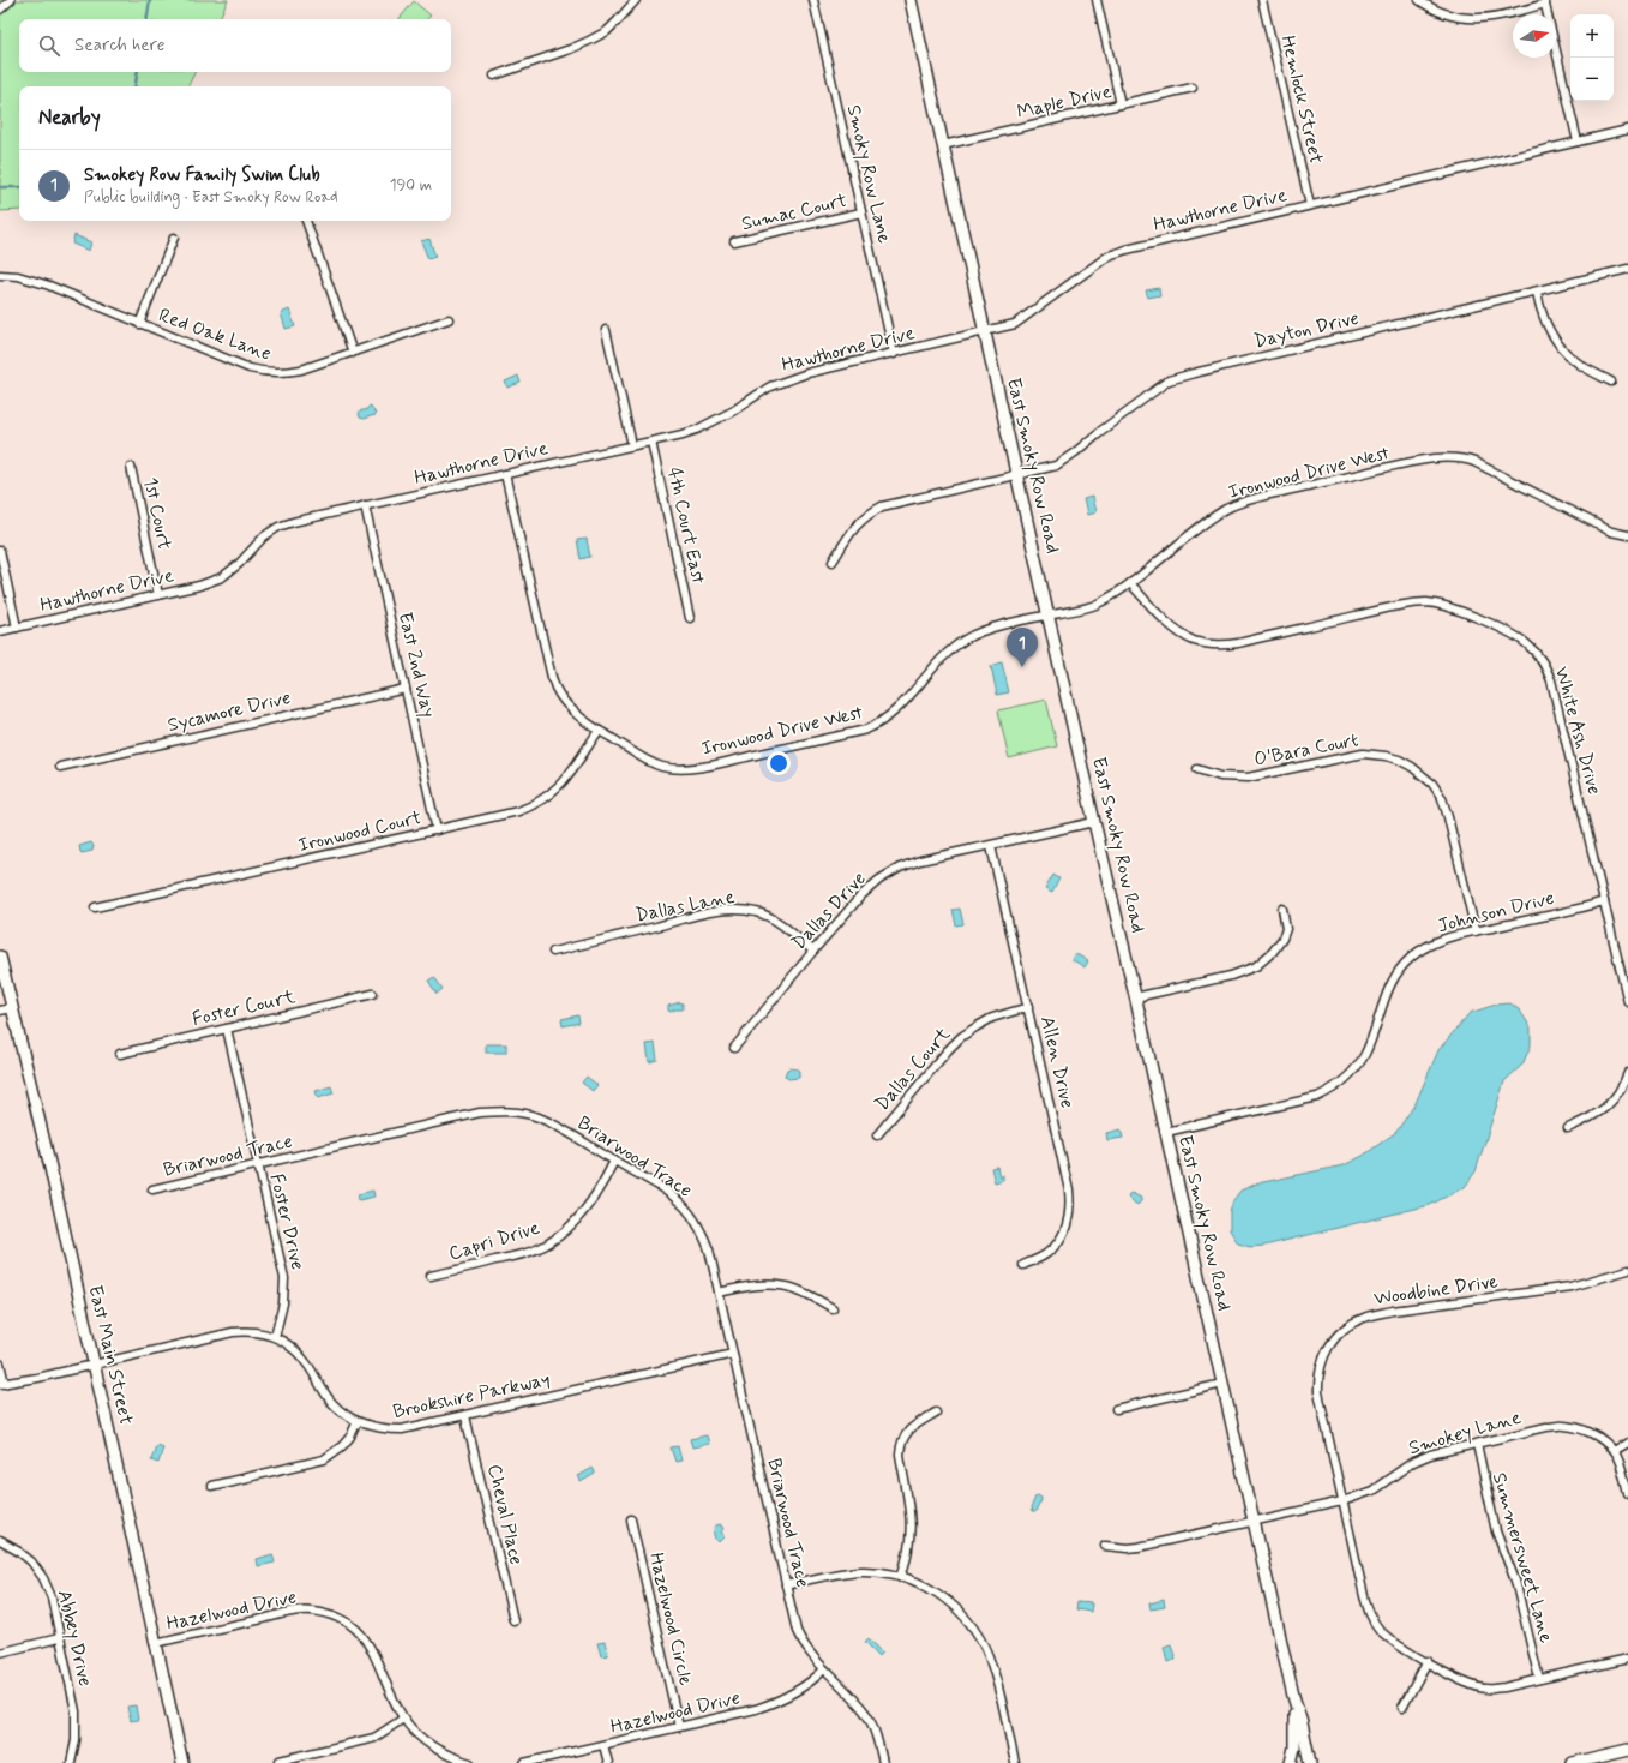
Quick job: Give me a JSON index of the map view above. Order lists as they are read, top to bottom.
{
  "streets": {
    "street": [
      "Hemlock Street",
      "Maple Drive",
      "Smoky Row Lane",
      "Hawthorne Drive",
      "Sumac Court",
      "Dayton Drive",
      "Red Oak Lane",
      "East Smoky Row Road",
      "Ironwood Drive West",
      "1st Court",
      "4th Court East",
      "East 2nd Way",
      "Sycamore Drive",
      "White Ash Drive",
      "O'Bara Court",
      "Ironwood Court",
      "Dallas Lane",
      "Dallas Drive",
      "Johnson Drive",
      "Foster Court",
      "Allen Drive",
      "Dallas Court",
      "Briarwood Trace",
      "Foster Drive",
      "Capri Drive",
      "Woodbine Drive",
      "East Main Street",
      "Brookshire Parkway",
      "Smokey Lane",
      "Cheval Place",
      "Summersweet Lane",
      "Hazelwood Drive",
      "Hazelwood Circle",
      "Abbey Drive"
    ]
  },
  "crossings": [
    ["Hemlock Street", "Hawthorne Drive"],
    ["Maple Drive", "East Smoky Row Road"],
    ["Smoky Row Lane", "Hawthorne Drive"],
    ["Smoky Row Lane", "Sumac Court"],
    ["Hawthorne Drive", "East Smoky Row Road"],
    ["Hawthorne Drive", "Ironwood Drive West"],
    ["Hawthorne Drive", "1st Court"],
    ["Hawthorne Drive", "4th Court East"],
    ["Hawthorne Drive", "East 2nd Way"],
    ["Dayton Drive", "East Smoky Row Road"],
    ["East Smoky Row Road", "Ironwood Drive West"],
    ["East Smoky Row Road", "Dallas Drive"],
    ["East Smoky Row Road", "Johnson Drive"],
    ["East Smoky Row Road", "Smokey Lane"],
    ["Ironwood Drive West", "White Ash Drive"],
    ["Ironwood Drive West", "Ironwood Court"],
    ["East 2nd Way", "Sycamore Drive"],
    ["East 2nd Way", "Ironwood Court"],
    ["White Ash Drive", "Johnson Drive"],
    ["O'Bara Court", "Johnson Drive"],
    ["Dallas Lane", "Dallas Drive"],
    ["Dallas Drive", "Allen Drive"],
    ["Foster Court", "Foster Drive"],
    ["Allen Drive", "Dallas Court"],
    ["Briarwood Trace", "Foster Drive"],
    ["Briarwood Trace", "Capri Drive"],
    ["Briarwood Trace", "Brookshire Parkway"],
    ["Briarwood Trace", "Hazelwood Drive"],
    ["Foster Drive", "Brookshire Parkway"],
    ["Woodbine Drive", "Smokey Lane"],
    ["Woodbine Drive", "Summersweet Lane"],
    ["East Main Street", "Brookshire Parkway"],
    ["East Main Street", "Hazelwood Drive"],
    ["Brookshire Parkway", "Cheval Place"],
    ["Smokey Lane", "Summersweet Lane"],
    ["Hazelwood Drive", "Hazelwood Circle"]
  ],
  "north": "right",
  "page": {
    "map_buttons": ["+", "−"],
    "search": "Search here",
    "heading": "Nearby",
    "list": [
      {
        "mark": "1",
        "name": "Smokey Row Family Swim Club",
        "note": "Public building · East Smoky Row Road",
        "value": "190 m"
      }
    ],
    "pins": "1"
  }
}
